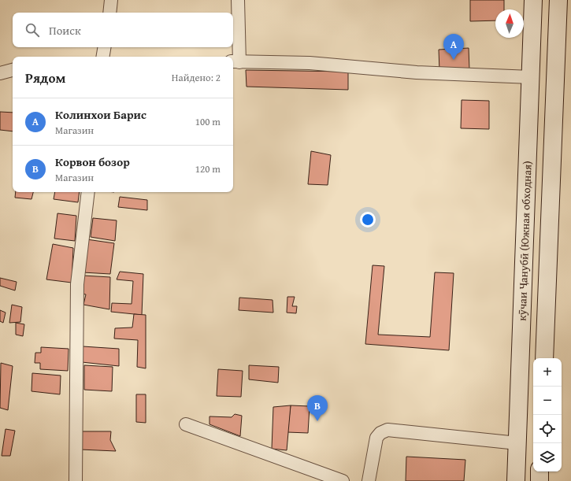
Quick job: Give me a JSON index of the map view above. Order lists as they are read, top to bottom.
{
  "streets": {
    "main road": ["кӯчаи Ҷанубӣ (Южная обходная)"]
  },
  "north": "top",
  "page": {
    "search": "Поиск",
    "pins": ["A", "B"],
    "heading": ["Рядом", "Найдено: 2"],
    "list": [
      {
        "mark": "A",
        "name": "Колинхои Барис",
        "note": "Магазин",
        "value": "100 m"
      },
      {
        "mark": "B",
        "name": "Корвон бозор",
        "note": "Магазин",
        "value": "120 m"
      }
    ],
    "map_buttons": ["+", "−"]
  }
}
